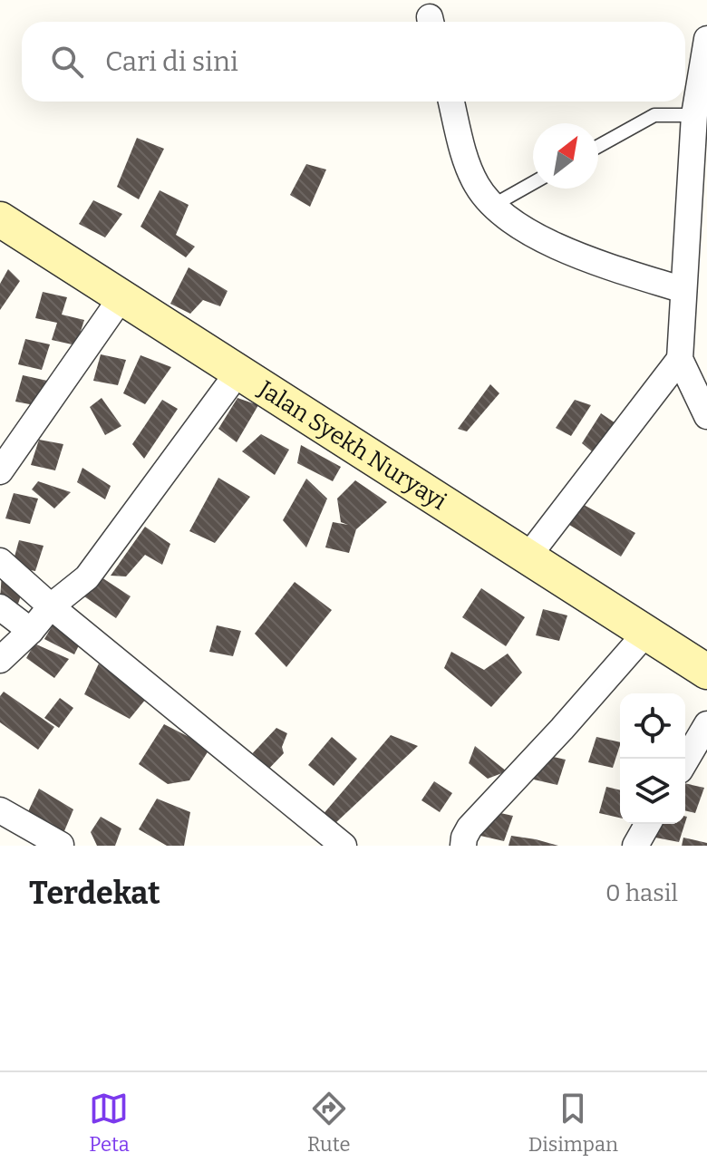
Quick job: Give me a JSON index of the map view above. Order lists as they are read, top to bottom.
{
  "streets": {
    "main road": ["Jalan Syekh Nuryayi"]
  },
  "north": "top right",
  "page": {
    "search": "Cari di sini",
    "heading": ["Terdekat", "0 hasil"],
    "nav": ["Peta", "Rute", "Disimpan"]
  }
}
